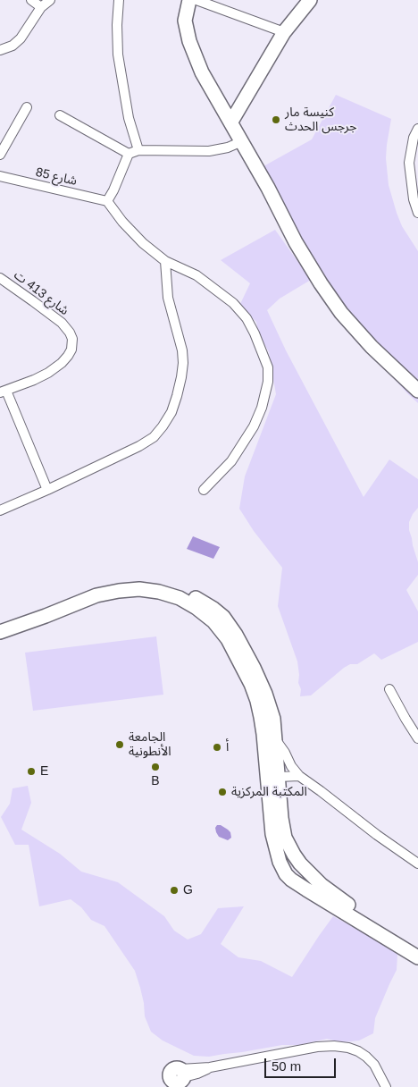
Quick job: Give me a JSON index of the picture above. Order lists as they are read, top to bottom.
{
  "streets": {
    "street": ["شارع 85", "شارع 413 ت"]
  },
  "places": [
    "كنيسة مار جرجس الحدث",
    "الجامعة الأنطونية",
    "أ",
    "B",
    "E",
    "المكتبة المركزية",
    "G"
  ],
  "scale_bar": "50 m"
}
